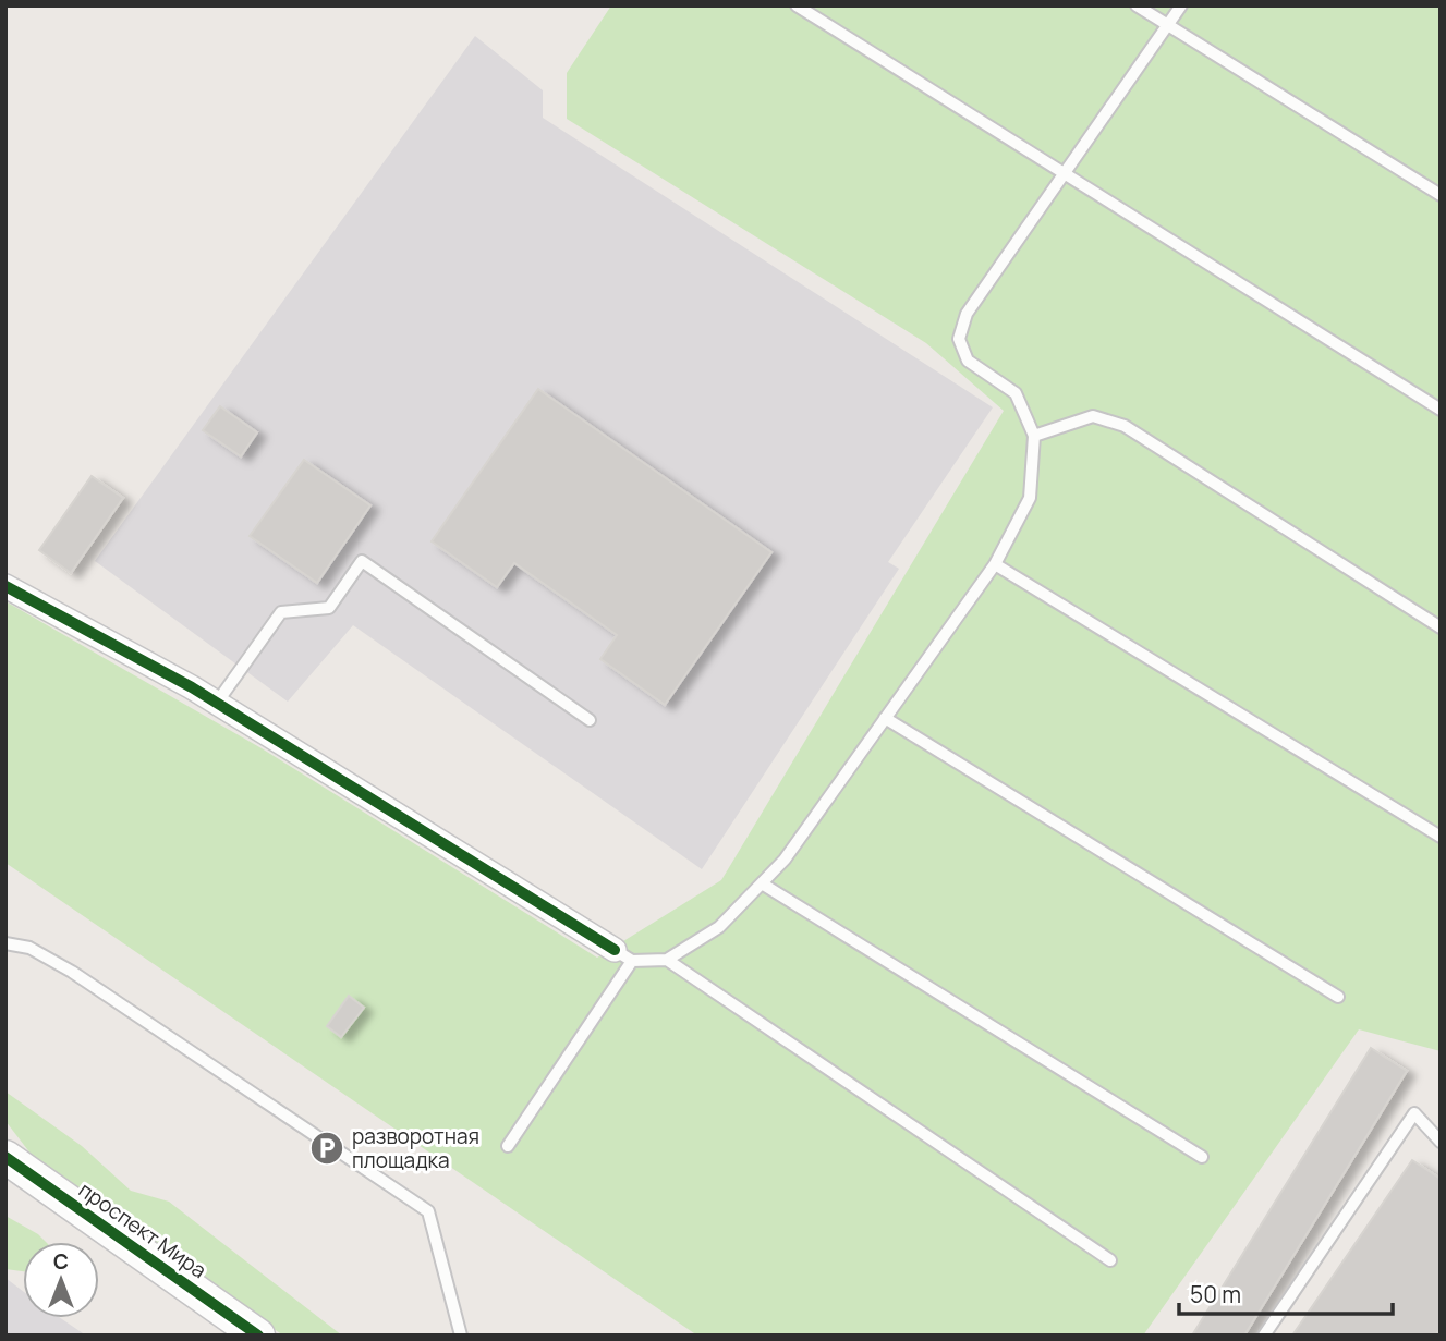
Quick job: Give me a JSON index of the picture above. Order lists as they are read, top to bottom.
{
  "streets": {
    "street": ["проспект Мира"]
  },
  "places": {
    "parking": ["разворотная площадка"]
  },
  "scale_bar": "50 m",
  "north": "top"
}
